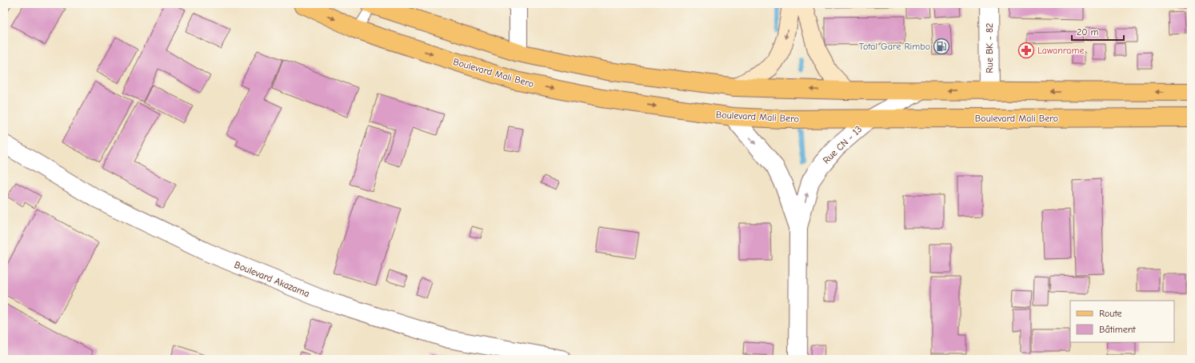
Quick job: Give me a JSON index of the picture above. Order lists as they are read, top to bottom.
{
  "streets": {
    "main road": ["Boulevard Mali Bero"],
    "street": ["Rue BK - 82", "Rue CN - 13", "Boulevard Akazama"]
  },
  "crossings": [
    ["Boulevard Mali Bero", "Rue CN - 13"]
  ],
  "places": {
    "fuel station": ["Total Gare Rimbo"],
    "pharmacy": ["Lawanrame"]
  },
  "legend": ["Route", "Bâtiment"],
  "scale_bar": "20 m"
}
